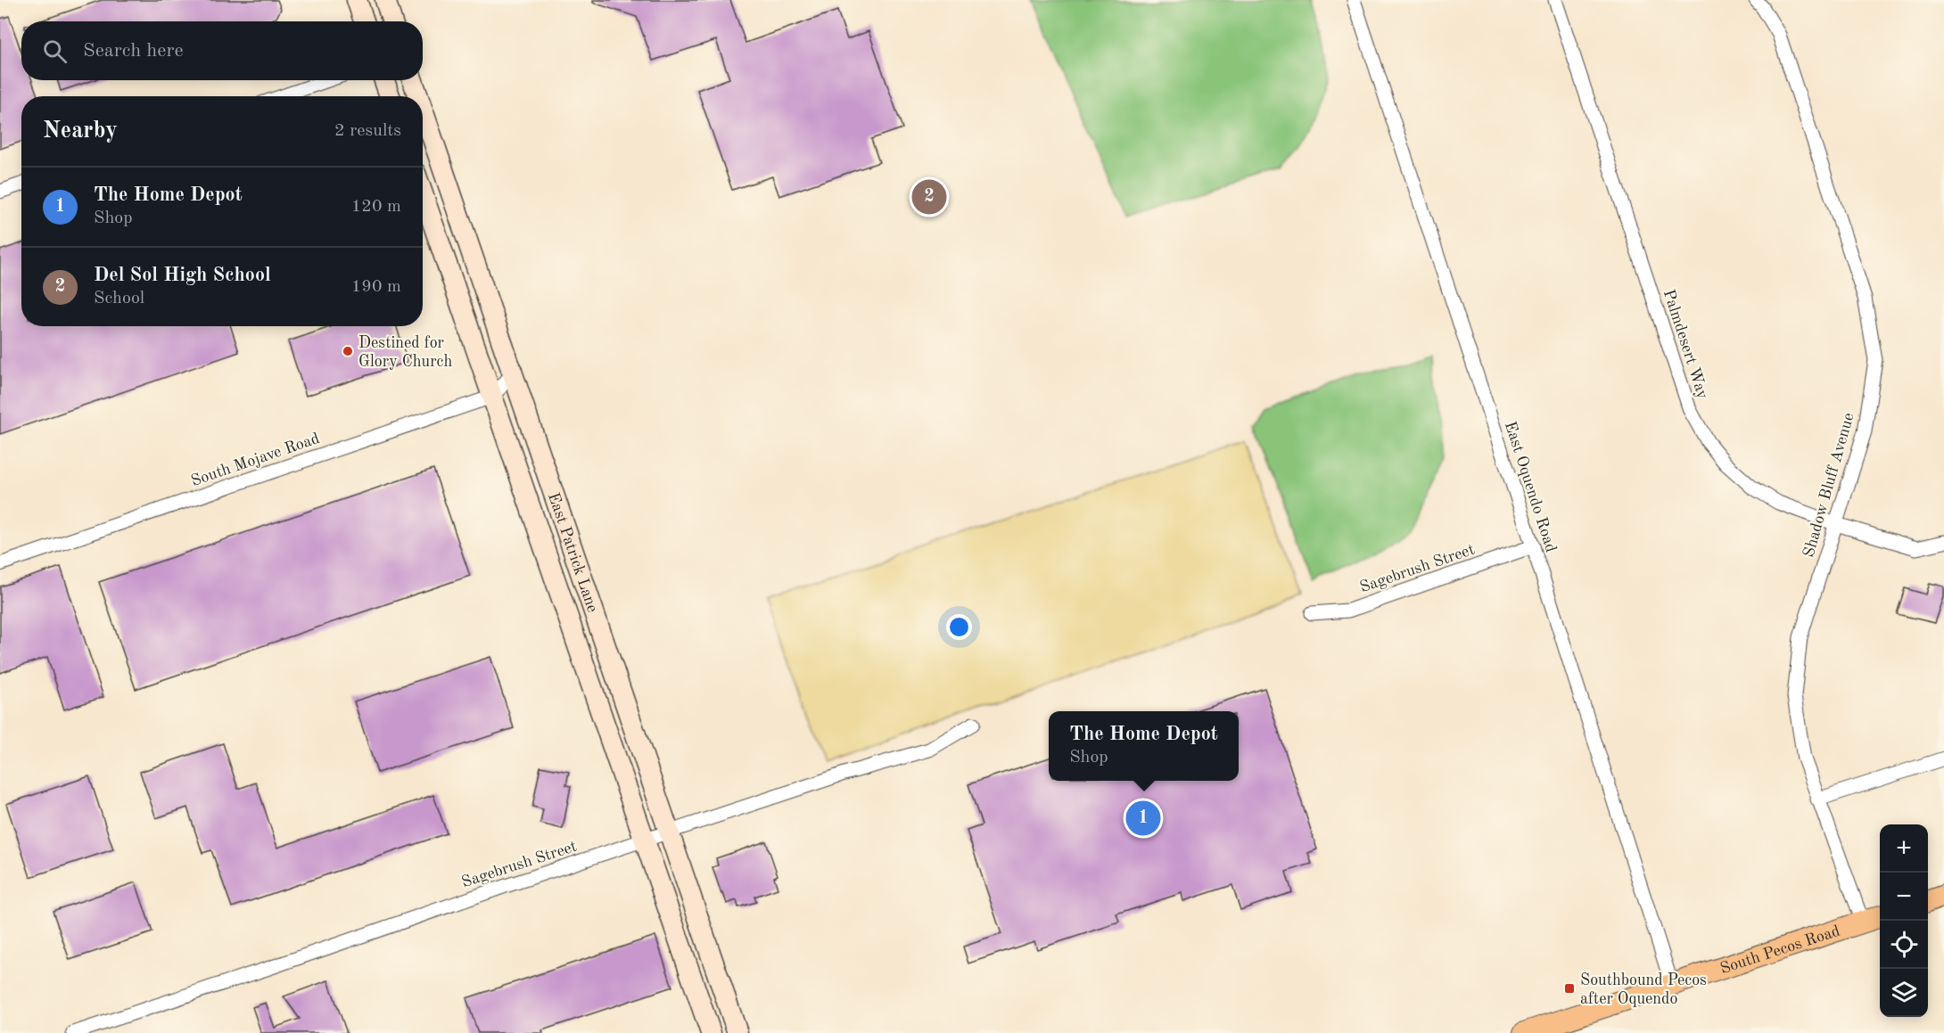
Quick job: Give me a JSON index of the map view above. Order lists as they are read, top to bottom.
{
  "streets": {
    "main road": ["East Patrick Lane", "South Pecos Road"],
    "street": [
      "Palmdesert Way",
      "South Mojave Road",
      "Shadow Bluff Avenue",
      "East Oquendo Road",
      "Sagebrush Street"
    ]
  },
  "crossings": [
    ["Palmdesert Way", "Shadow Bluff Avenue"],
    ["South Mojave Road", "East Patrick Lane"],
    ["Shadow Bluff Avenue", "South Pecos Road"],
    ["East Oquendo Road", "Sagebrush Street"],
    ["East Oquendo Road", "South Pecos Road"],
    ["East Patrick Lane", "Sagebrush Street"]
  ],
  "places": {
    "other": ["Destined for Glory Church"],
    "transit": ["Southbound Pecos after Oquendo"]
  },
  "page": {
    "search": "Search here",
    "heading": ["Nearby", "2 results"],
    "list": [
      {
        "mark": "1",
        "name": "The Home Depot",
        "note": "Shop",
        "value": "120 m"
      },
      {
        "mark": "2",
        "name": "Del Sol High School",
        "note": "School",
        "value": "190 m"
      }
    ],
    "pins": ["2", "1"],
    "popup": ["The Home Depot", "Shop"],
    "map_buttons": ["+", "−"]
  }
}
